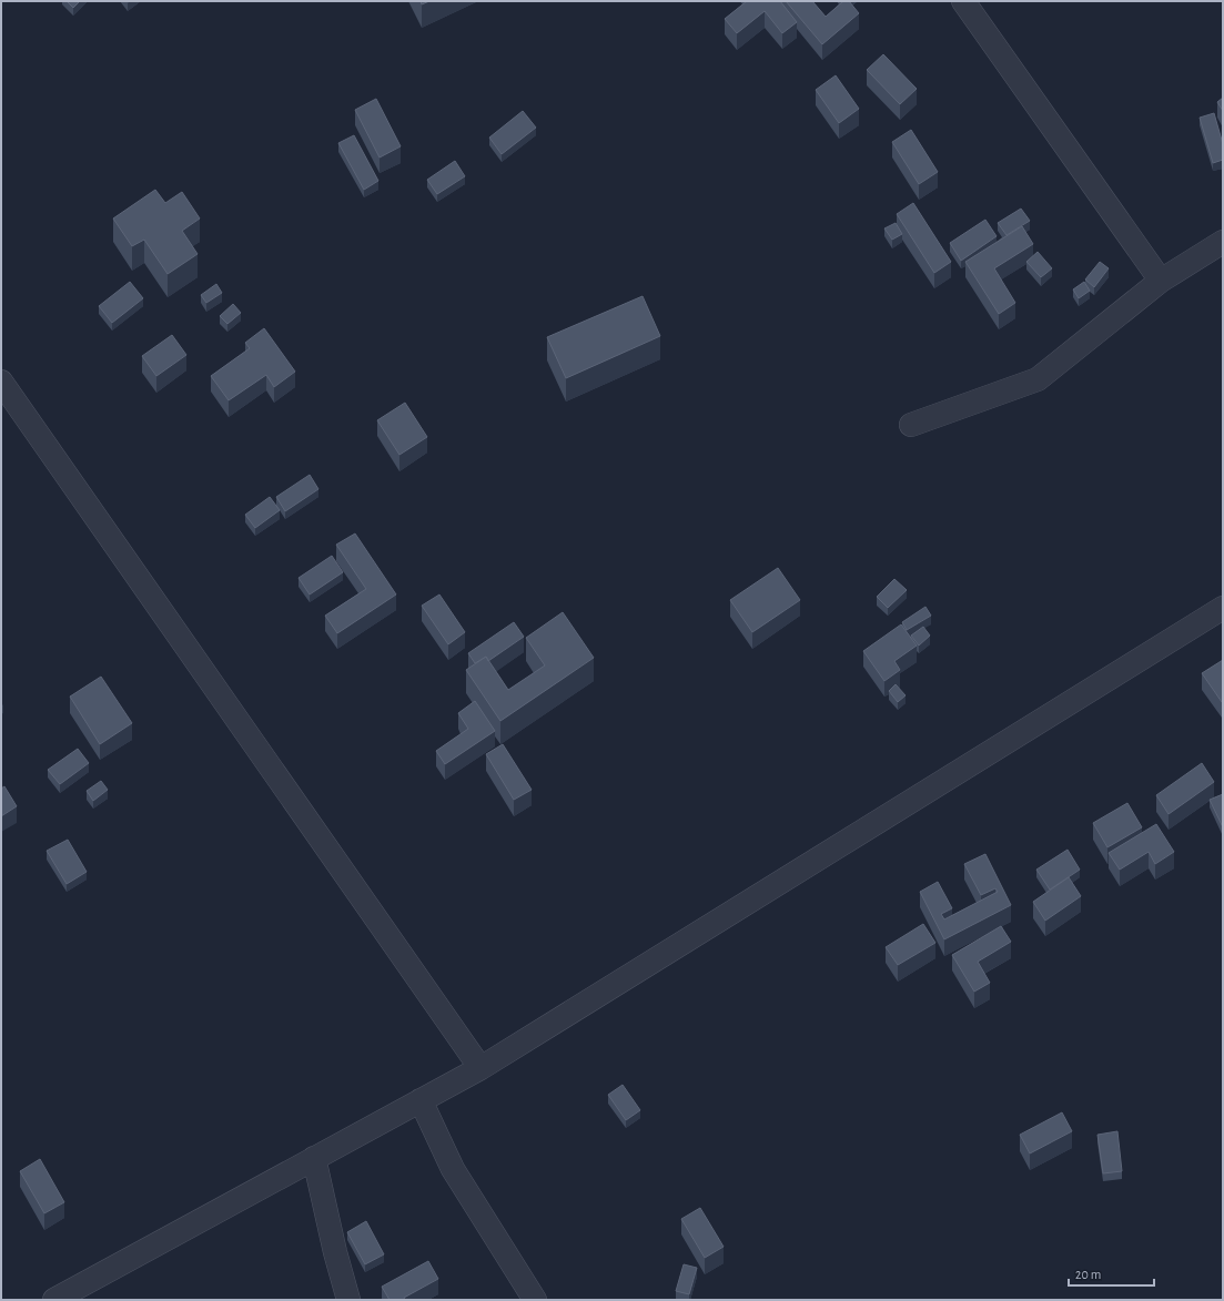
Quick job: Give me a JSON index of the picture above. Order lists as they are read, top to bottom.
{
  "scale_bar": "20 m"
}
